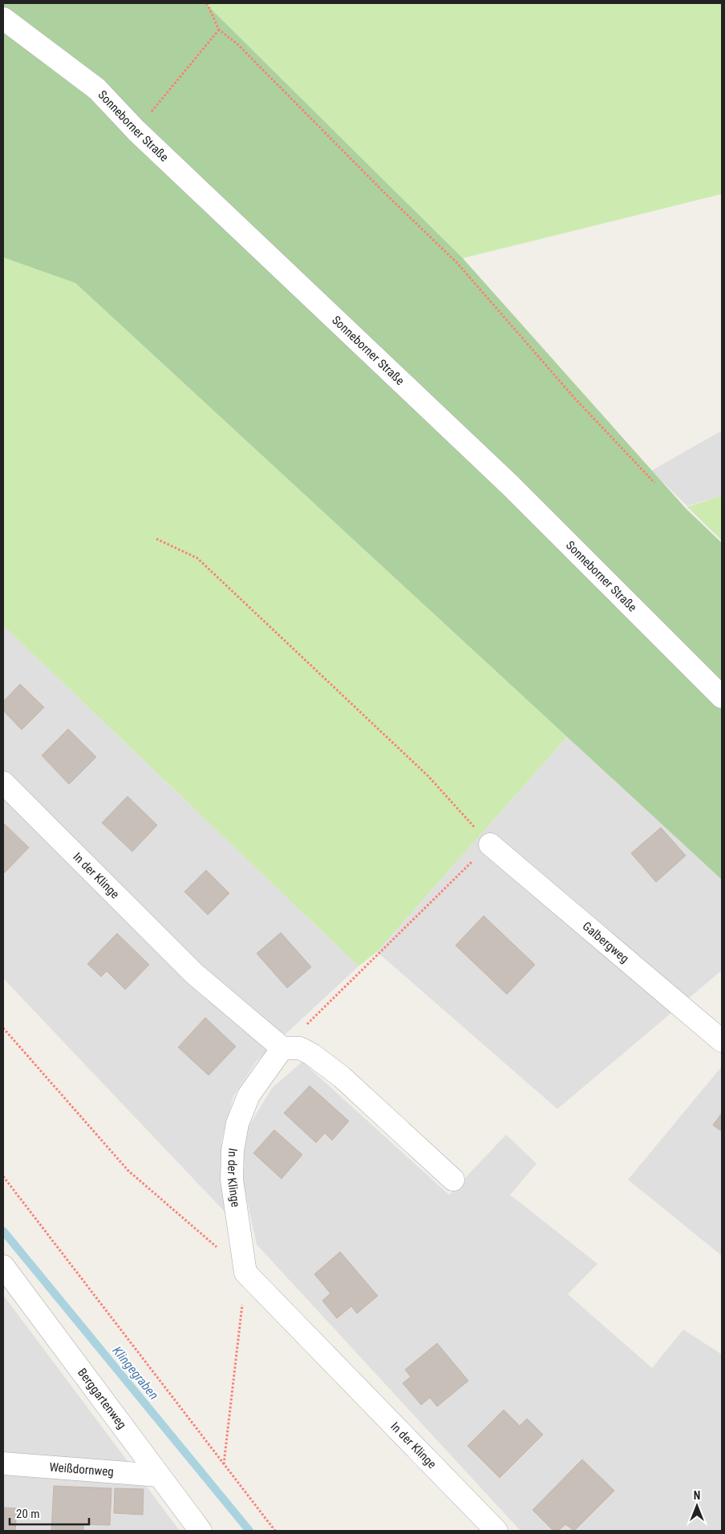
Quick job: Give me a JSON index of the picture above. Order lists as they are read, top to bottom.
{
  "streets": {
    "street": [
      "Sonneborner Straße",
      "In der Klinge",
      "Galbergweg",
      "Berggartenweg",
      "Weißdornweg"
    ]
  },
  "crossings": [
    ["Berggartenweg", "Weißdornweg"]
  ],
  "water": ["Klingegraben"],
  "scale_bar": "20 m",
  "north": "top"
}
